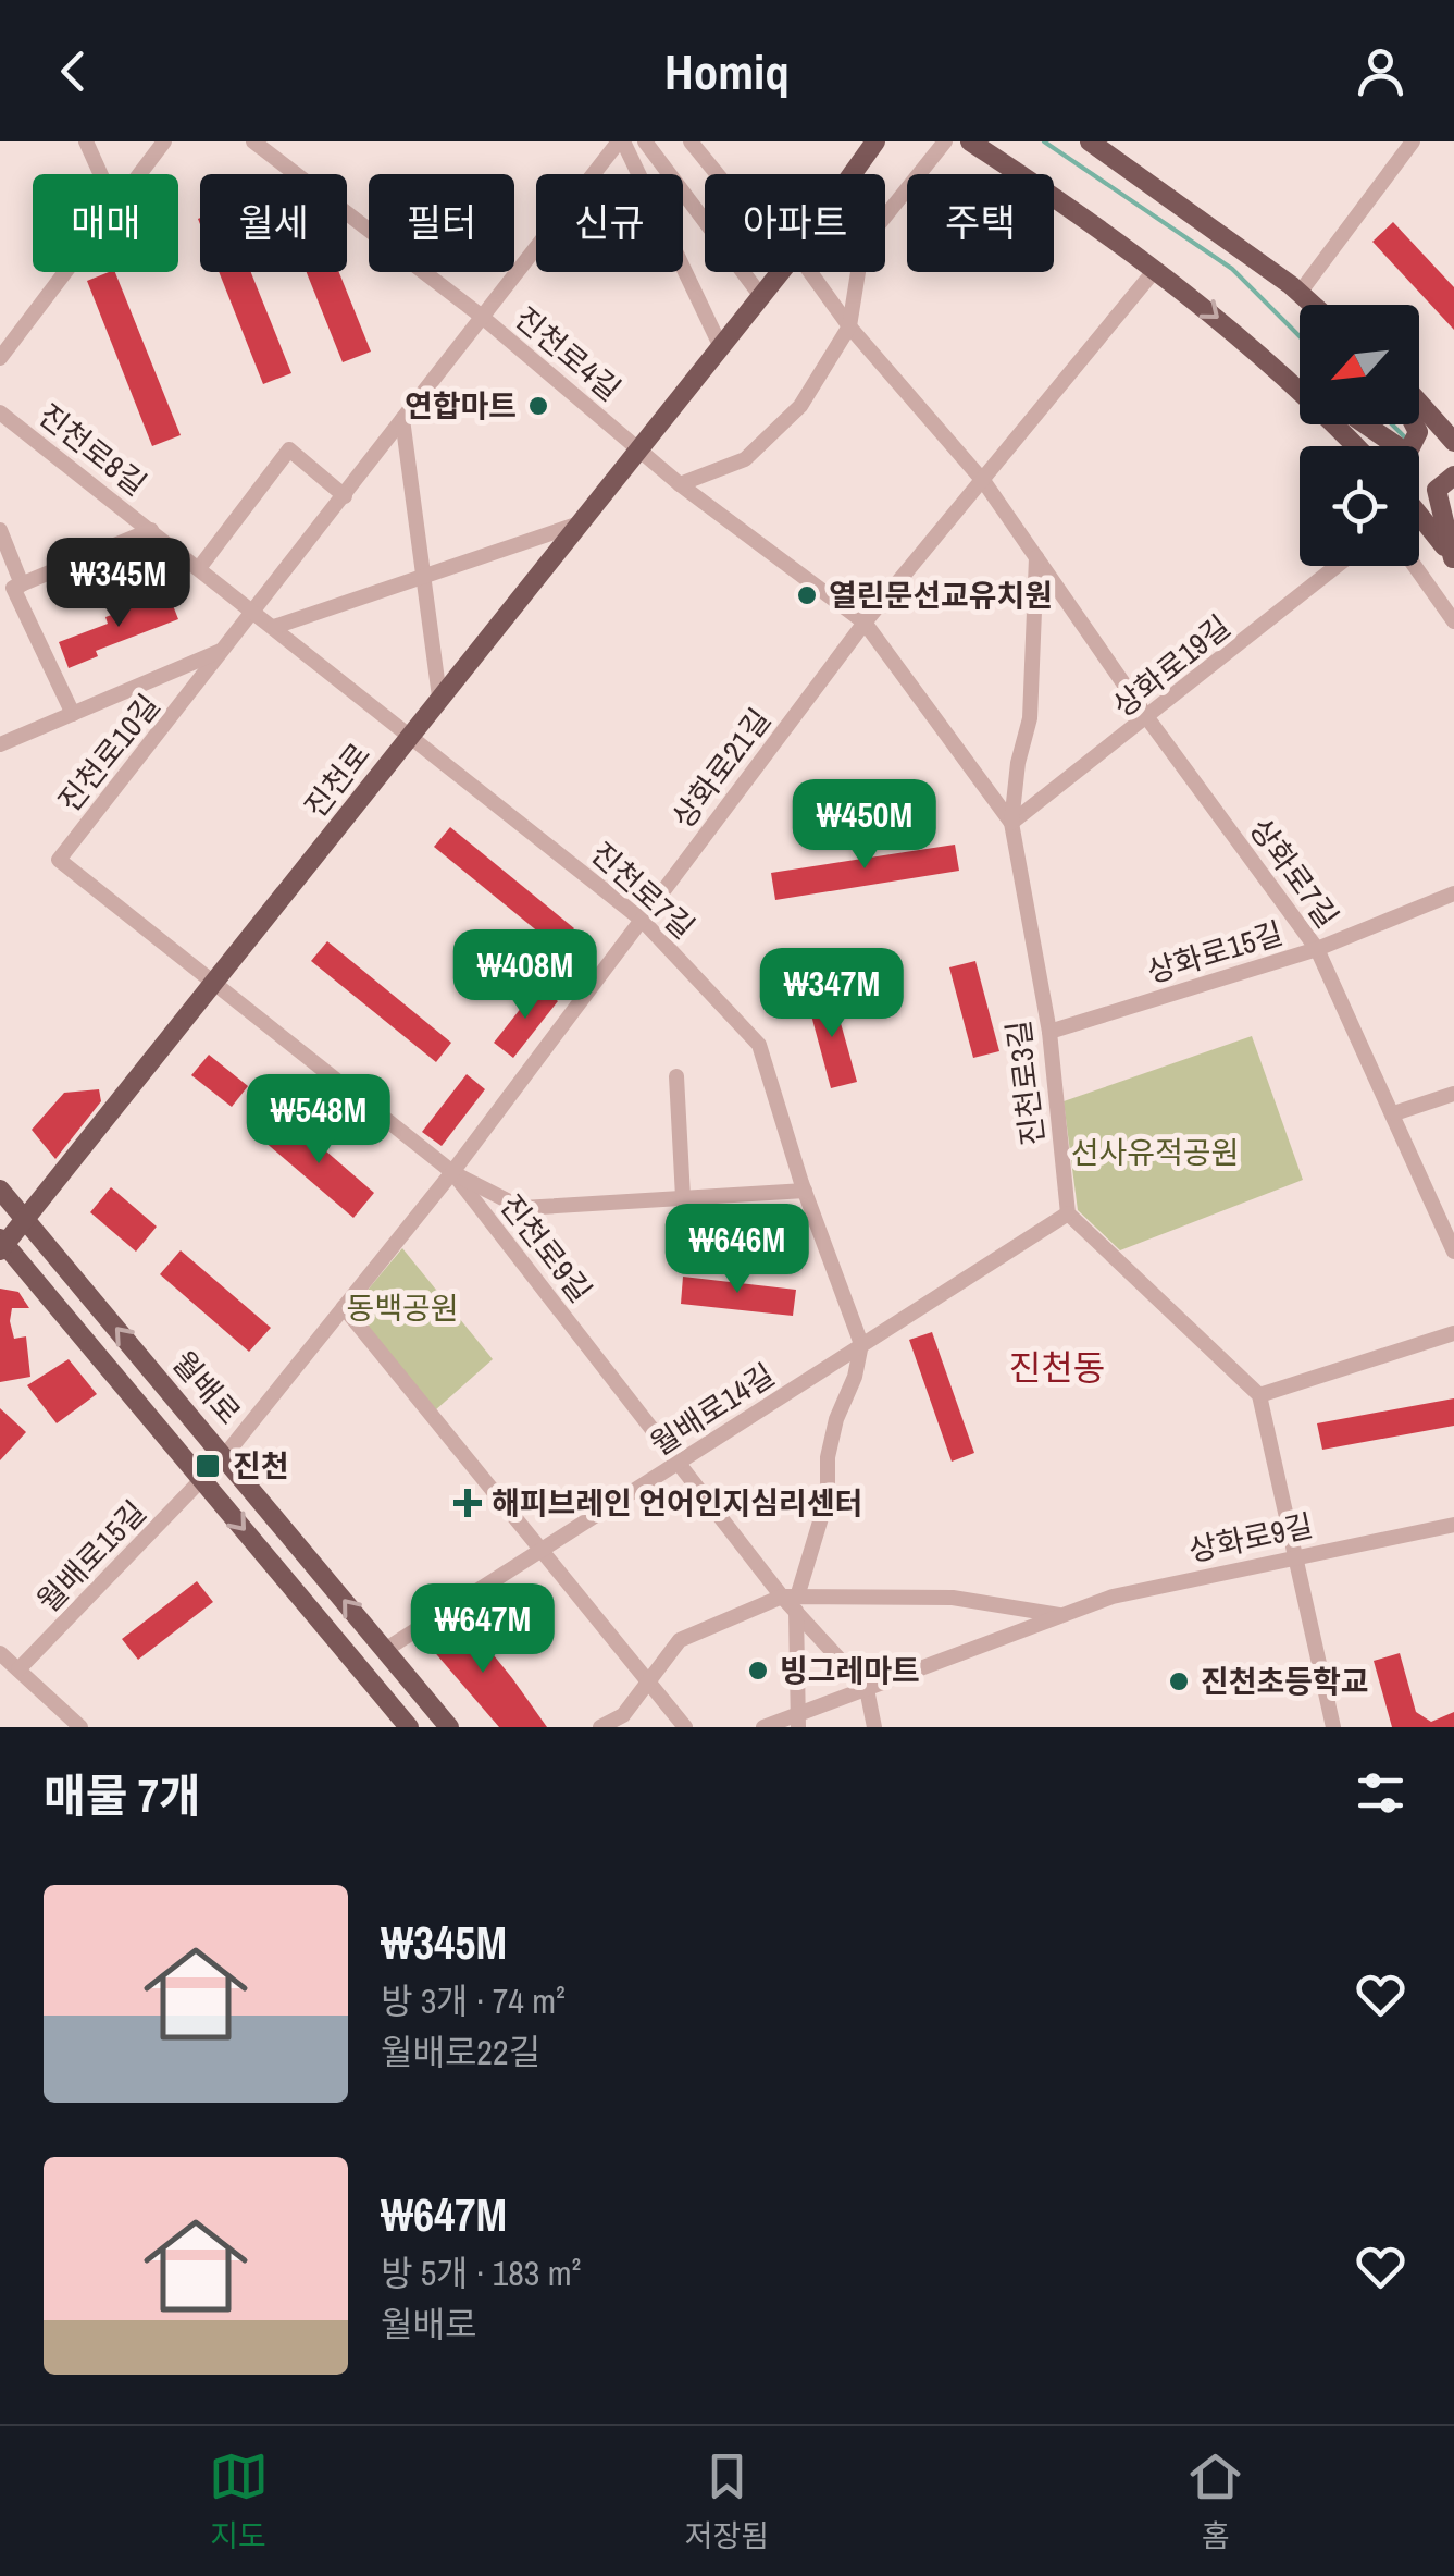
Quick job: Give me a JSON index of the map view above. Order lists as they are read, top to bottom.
{
  "streets": {
    "main road": ["진천로", "월배로"],
    "street": [
      "진천로4길",
      "진천로8길",
      "상화로19길",
      "진천로10길",
      "상화로21길",
      "상화로7길",
      "진천로7길",
      "상화로15길",
      "진천로3길",
      "진천로9길",
      "월배로14길",
      "상화로9길",
      "월배로15길"
    ]
  },
  "crossings": [
    ["진천로4길", "진천로10길"],
    ["진천로4길", "진천로"],
    ["진천로4길", "진천로3길"],
    ["진천로8길", "진천로10길"],
    ["진천로8길", "진천로"],
    ["진천로8길", "진천로7길"],
    ["상화로19길", "상화로7길"],
    ["상화로19길", "진천로3길"],
    ["진천로10길", "진천로"],
    ["진천로10길", "진천로9길"],
    ["상화로21길", "상화로7길"],
    ["상화로21길", "진천로7길"],
    ["상화로21길", "진천로3길"],
    ["상화로21길", "진천로9길"],
    ["상화로21길", "월배로"],
    ["상화로21길", "월배로15길"],
    ["진천로", "진천로7길"],
    ["진천로", "진천로3길"],
    ["진천로", "진천로9길"],
    ["진천로", "월배로"],
    ["상화로7길", "상화로15길"],
    ["진천로7길", "월배로14길"],
    ["상화로15길", "진천로3길"],
    ["진천로3길", "월배로14길"],
    ["진천로9길", "월배로14길"],
    ["진천로9길", "상화로9길"],
    ["월배로", "월배로14길"]
  ],
  "districts": ["진천동"],
  "parks": ["선사유적공원", "동백공원"],
  "places": {
    "other": [
      "연합마트",
      "열린문선교유치원",
      "빙그레마트",
      "진천초등학교"
    ],
    "transit": ["진천"],
    "health": ["해피브레인 언어인지심리센터"]
  },
  "north": "bottom left",
  "page": {
    "header": "Homiq",
    "chip": [
      "매매",
      "월세",
      "필터",
      "신규",
      "아파트",
      "주택"
    ],
    "price": [
      "₩345M",
      "₩450M",
      "₩408M",
      "₩347M",
      "₩548M",
      "₩646M",
      "₩647M"
    ],
    "heading": "매물 7개",
    "list": [
      {
        "name": "₩345M",
        "note": "방 3개 · 74 m² · 월배로22길"
      },
      {
        "name": "₩647M",
        "note": "방 5개 · 183 m² · 월배로"
      }
    ],
    "tabs": ["지도", "저장됨", "홈"]
  }
}
